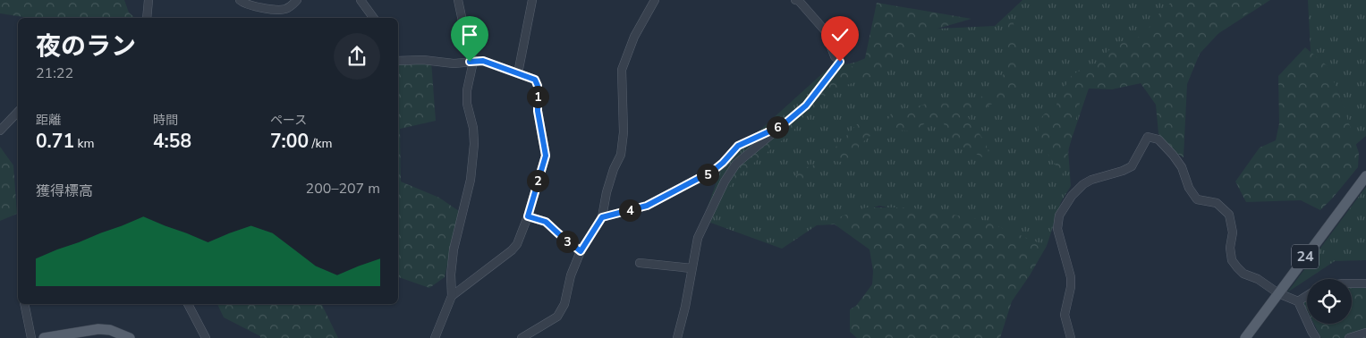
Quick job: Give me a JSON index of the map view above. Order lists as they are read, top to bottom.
{
  "streets": {
    "main road": ["24"]
  },
  "page": {
    "heading": ["夜のラン", "21:22"],
    "pins": [
      "1",
      "6",
      "5",
      "2",
      "4",
      "3"
    ],
    "stats": [
      ["距離", "0.71 km"],
      ["時間", "4:58"],
      ["ペース", "7:00 /km"]
    ],
    "chart": ["獲得標高", "200–207 m"]
  }
}
